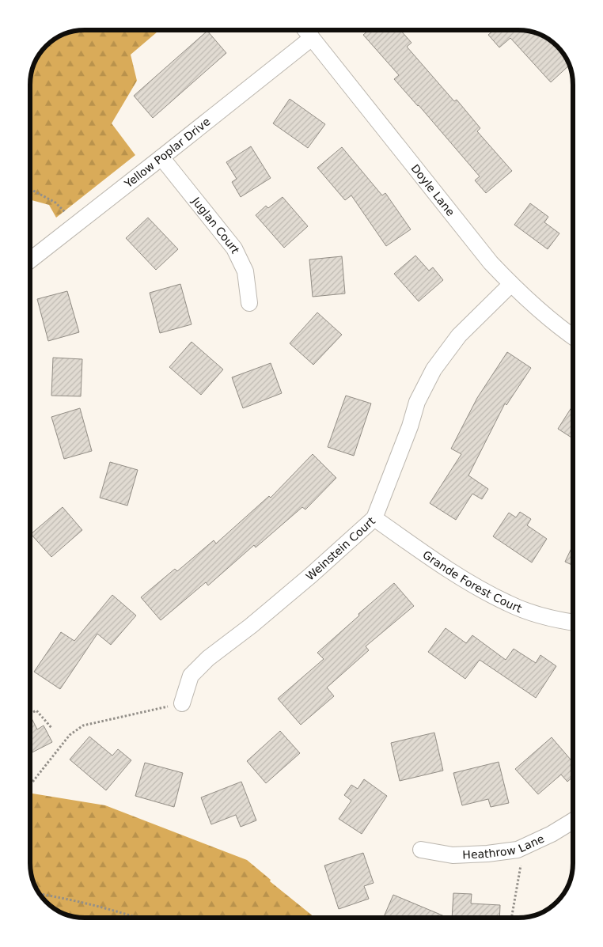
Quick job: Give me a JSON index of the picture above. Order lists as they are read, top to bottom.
{
  "streets": {
    "street": [
      "Yellow Poplar Drive",
      "Doyle Lane",
      "Juglan Court",
      "Weinstein Court",
      "Grande Forest Court",
      "Heathrow Lane"
    ]
  },
  "crossings": [
    ["Yellow Poplar Drive", "Doyle Lane"],
    ["Yellow Poplar Drive", "Juglan Court"],
    ["Doyle Lane", "Weinstein Court"],
    ["Weinstein Court", "Grande Forest Court"]
  ]
}
